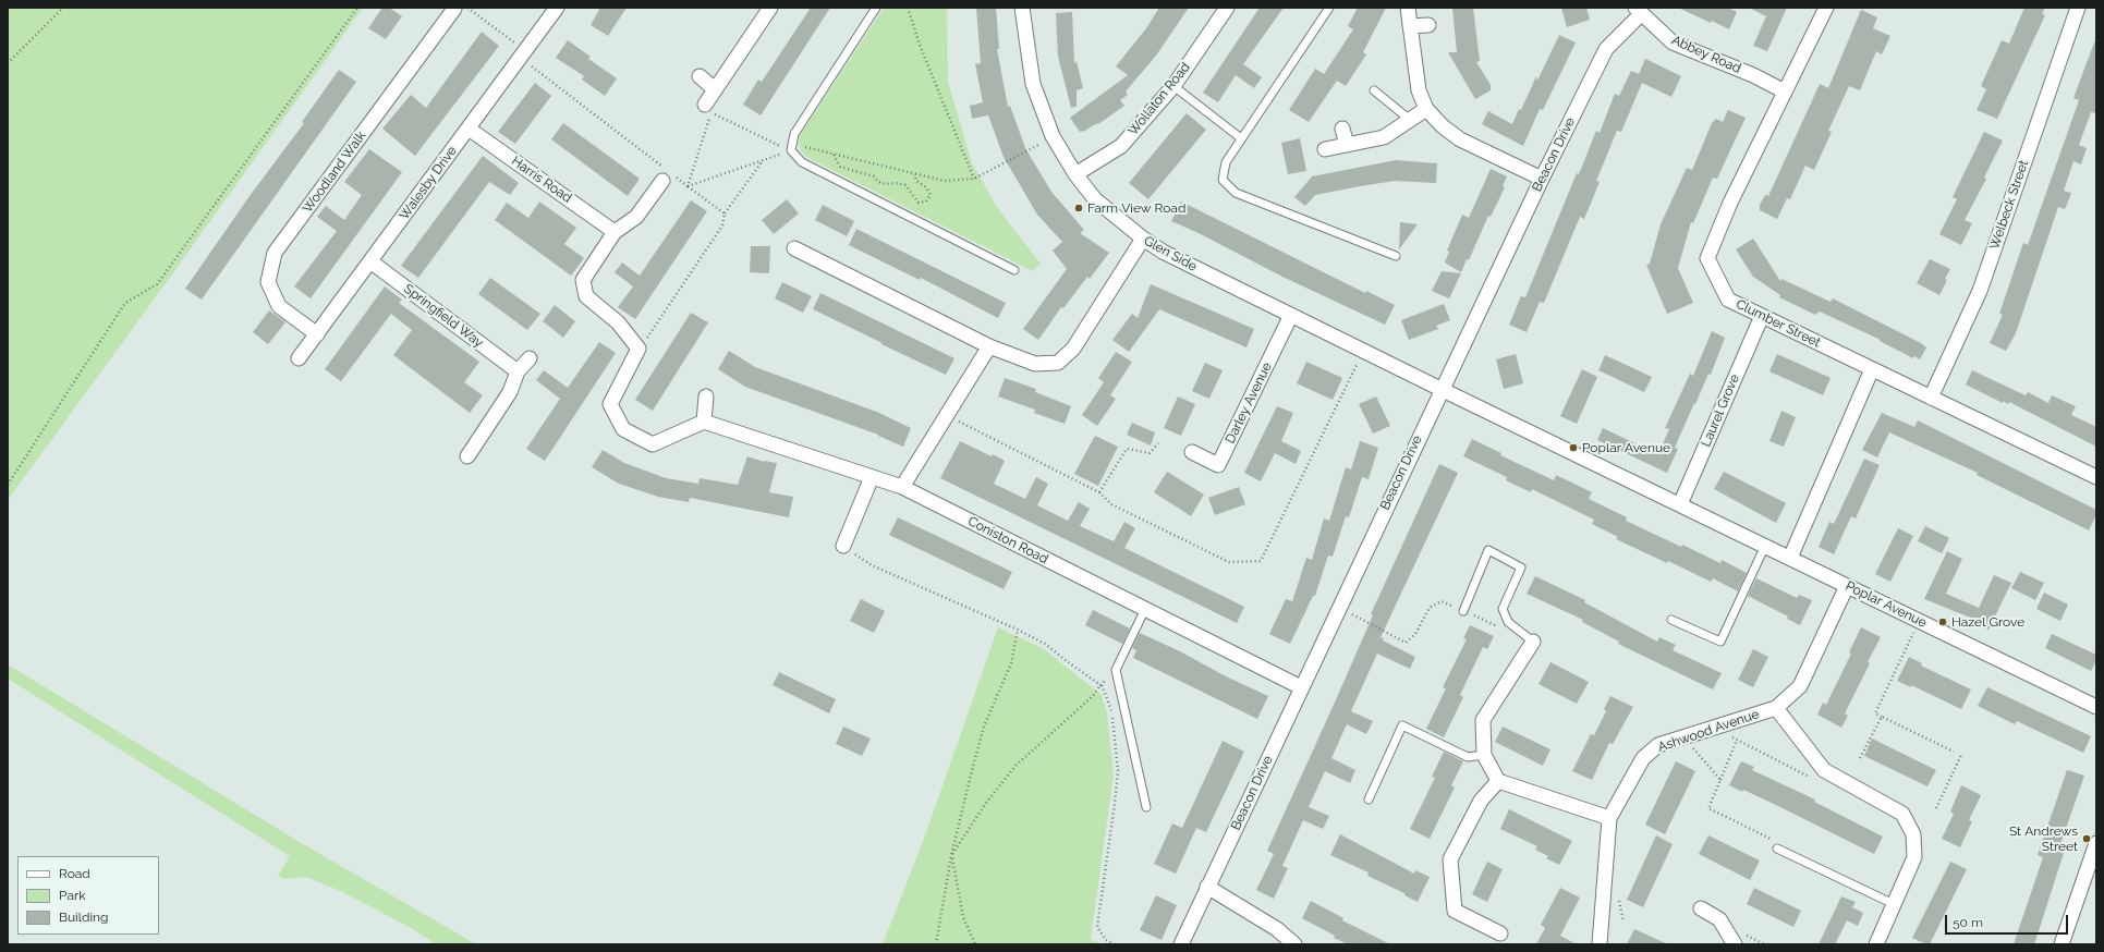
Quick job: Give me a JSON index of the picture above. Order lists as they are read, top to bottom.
{
  "streets": {
    "street": [
      "Abbey Road",
      "Wollaton Road",
      "Beacon Drive",
      "Woodland Walk",
      "Harris Road",
      "Walesby Drive",
      "Welbeck Street",
      "Glen Side",
      "Springfield Way",
      "Clumber Street",
      "Darley Avenue",
      "Laurel Grove",
      "Coniston Road",
      "Poplar Avenue",
      "Ashwood Avenue"
    ]
  },
  "crossings": [
    ["Abbey Road", "Beacon Drive"],
    ["Abbey Road", "Clumber Street"],
    ["Wollaton Road", "Glen Side"],
    ["Beacon Drive", "Glen Side"],
    ["Beacon Drive", "Coniston Road"],
    ["Beacon Drive", "Poplar Avenue"],
    ["Woodland Walk", "Walesby Drive"],
    ["Harris Road", "Walesby Drive"],
    ["Walesby Drive", "Springfield Way"],
    ["Welbeck Street", "Clumber Street"],
    ["Glen Side", "Darley Avenue"],
    ["Glen Side", "Poplar Avenue"],
    ["Clumber Street", "Laurel Grove"],
    ["Laurel Grove", "Poplar Avenue"],
    ["Poplar Avenue", "Ashwood Avenue"]
  ],
  "places": [
    "Farm View Road",
    "Poplar Avenue",
    "Hazel Grove",
    "St Andrews Street"
  ],
  "legend": ["Road", "Park", "Building"],
  "scale_bar": "50 m"
}
